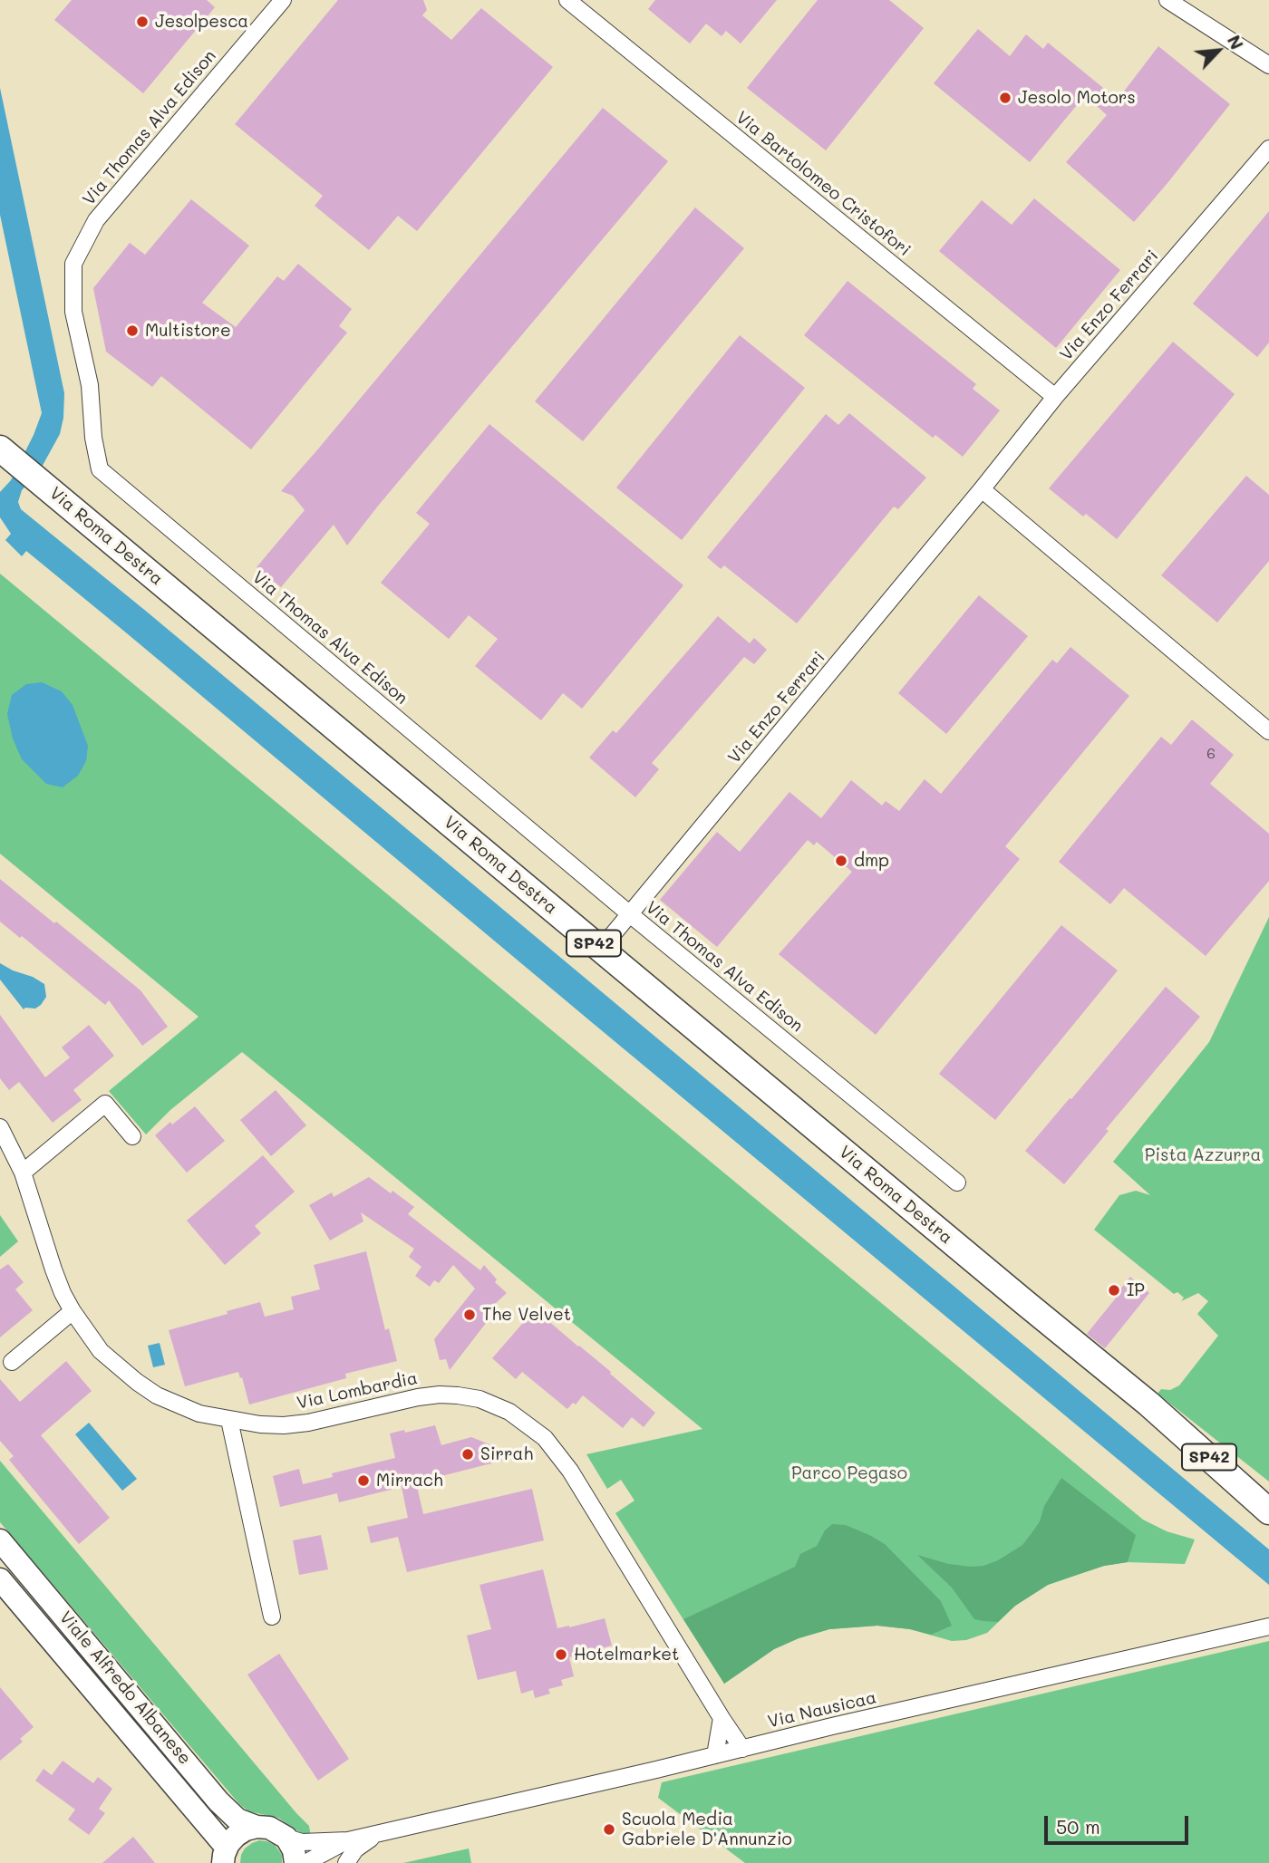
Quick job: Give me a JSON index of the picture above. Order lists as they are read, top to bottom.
{
  "streets": {
    "main road": ["Via Roma Destra", "SP42"],
    "street": [
      "Via Thomas Alva Edison",
      "Via Bartolomeo Cristofori",
      "Via Enzo Ferrari",
      "Via Lombardia",
      "Viale Alfredo Albanese",
      "Via Nausicaa"
    ]
  },
  "crossings": [
    ["Via Thomas Alva Edison", "Via Enzo Ferrari"],
    ["Via Bartolomeo Cristofori", "Via Enzo Ferrari"],
    ["Via Enzo Ferrari", "Via Roma Destra"],
    ["Via Lombardia", "Via Nausicaa"],
    ["Viale Alfredo Albanese", "Via Nausicaa"]
  ],
  "parks": ["Pista Azzurra", "Parco Pegaso"],
  "places": [
    "Jesolpesca",
    "Jesolo Motors",
    "Multistore",
    "dmp",
    "IP",
    "The Velvet",
    "Sirrah",
    "Mirrach",
    "Hotelmarket",
    "Scuola Media Gabriele D'Annunzio"
  ],
  "house_numbers": ["6"],
  "scale_bar": "50 m",
  "north": "top right"
}
